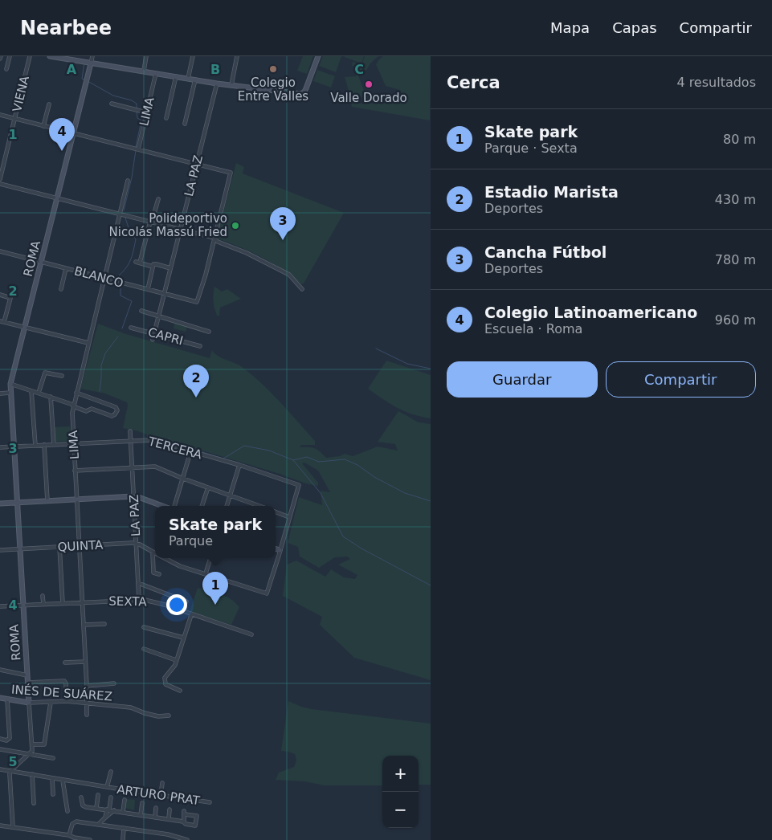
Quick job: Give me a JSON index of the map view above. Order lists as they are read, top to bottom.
{
  "streets": {
    "street": [
      "VIENA",
      "LIMA",
      "LA PAZ",
      "ROMA",
      "BLANCO",
      "CAPRI",
      "TERCERA",
      "QUINTA",
      "SEXTA",
      "INÉS DE SUÁREZ",
      "ARTURO PRAT"
    ]
  },
  "crossings": [
    ["LIMA", "BLANCO"],
    ["LIMA", "TERCERA"],
    ["LIMA", "QUINTA"],
    ["LIMA", "SEXTA"],
    ["LIMA", "INÉS DE SUÁREZ"],
    ["LA PAZ", "BLANCO"],
    ["LA PAZ", "CAPRI"],
    ["LA PAZ", "TERCERA"],
    ["LA PAZ", "QUINTA"],
    ["LA PAZ", "SEXTA"],
    ["ROMA", "BLANCO"],
    ["ROMA", "TERCERA"],
    ["ROMA", "QUINTA"],
    ["ROMA", "SEXTA"],
    ["ROMA", "INÉS DE SUÁREZ"]
  ],
  "places": ["Colegio Entre Valles", "Valle Dorado", "Polideportivo Nicolás Massú Fried"],
  "page": {
    "header": "Nearbee",
    "nav": ["Mapa", "Capas", "Compartir"],
    "heading": ["Cerca", "4 resultados"],
    "list": [
      {
        "mark": "1",
        "name": "Skate park",
        "note": "Parque · Sexta",
        "value": "80 m"
      },
      {
        "mark": "2",
        "name": "Estadio Marista",
        "note": "Deportes",
        "value": "430 m"
      },
      {
        "mark": "3",
        "name": "Cancha Fútbol",
        "note": "Deportes",
        "value": "780 m"
      },
      {
        "mark": "4",
        "name": "Colegio Latinoamericano",
        "note": "Escuela · Roma",
        "value": "960 m"
      }
    ],
    "pins": [
      "4",
      "3",
      "2",
      "1"
    ],
    "buttons": ["Guardar", "Compartir"],
    "popup": ["Skate park", "Parque"],
    "map_buttons": ["+", "−"]
  },
  "grid": {
    "columns": ["A", "B", "C"],
    "rows": [
      "1",
      "2",
      "3",
      "4",
      "5"
    ]
  }
}
